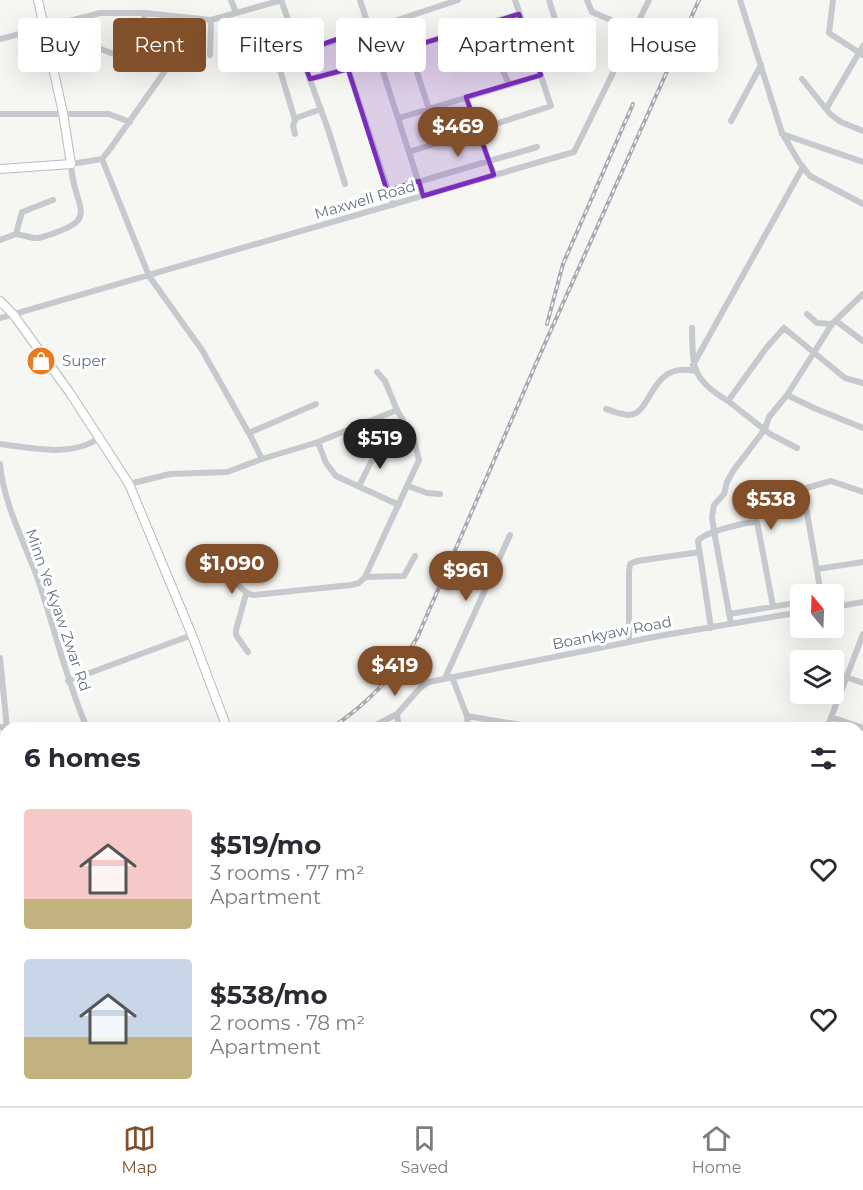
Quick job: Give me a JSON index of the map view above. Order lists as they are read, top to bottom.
{
  "streets": {
    "street": ["Maxwell Road", "Minn Ye Kyaw Zwar Rd", "Boankyaw Road"]
  },
  "places": {
    "shop": ["Super"]
  },
  "north": "top",
  "page": {
    "chip": [
      "Buy",
      "Rent",
      "Filters",
      "New",
      "Apartment",
      "House"
    ],
    "price": [
      "$469",
      "$519",
      "$538",
      "$1,090",
      "$961",
      "$419"
    ],
    "heading": "6 homes",
    "list": [
      {
        "name": "$519/mo",
        "note": "3 rooms · 77 m² · Apartment"
      },
      {
        "name": "$538/mo",
        "note": "2 rooms · 78 m² · Apartment"
      }
    ],
    "tabs": ["Map", "Saved", "Home"]
  }
}
